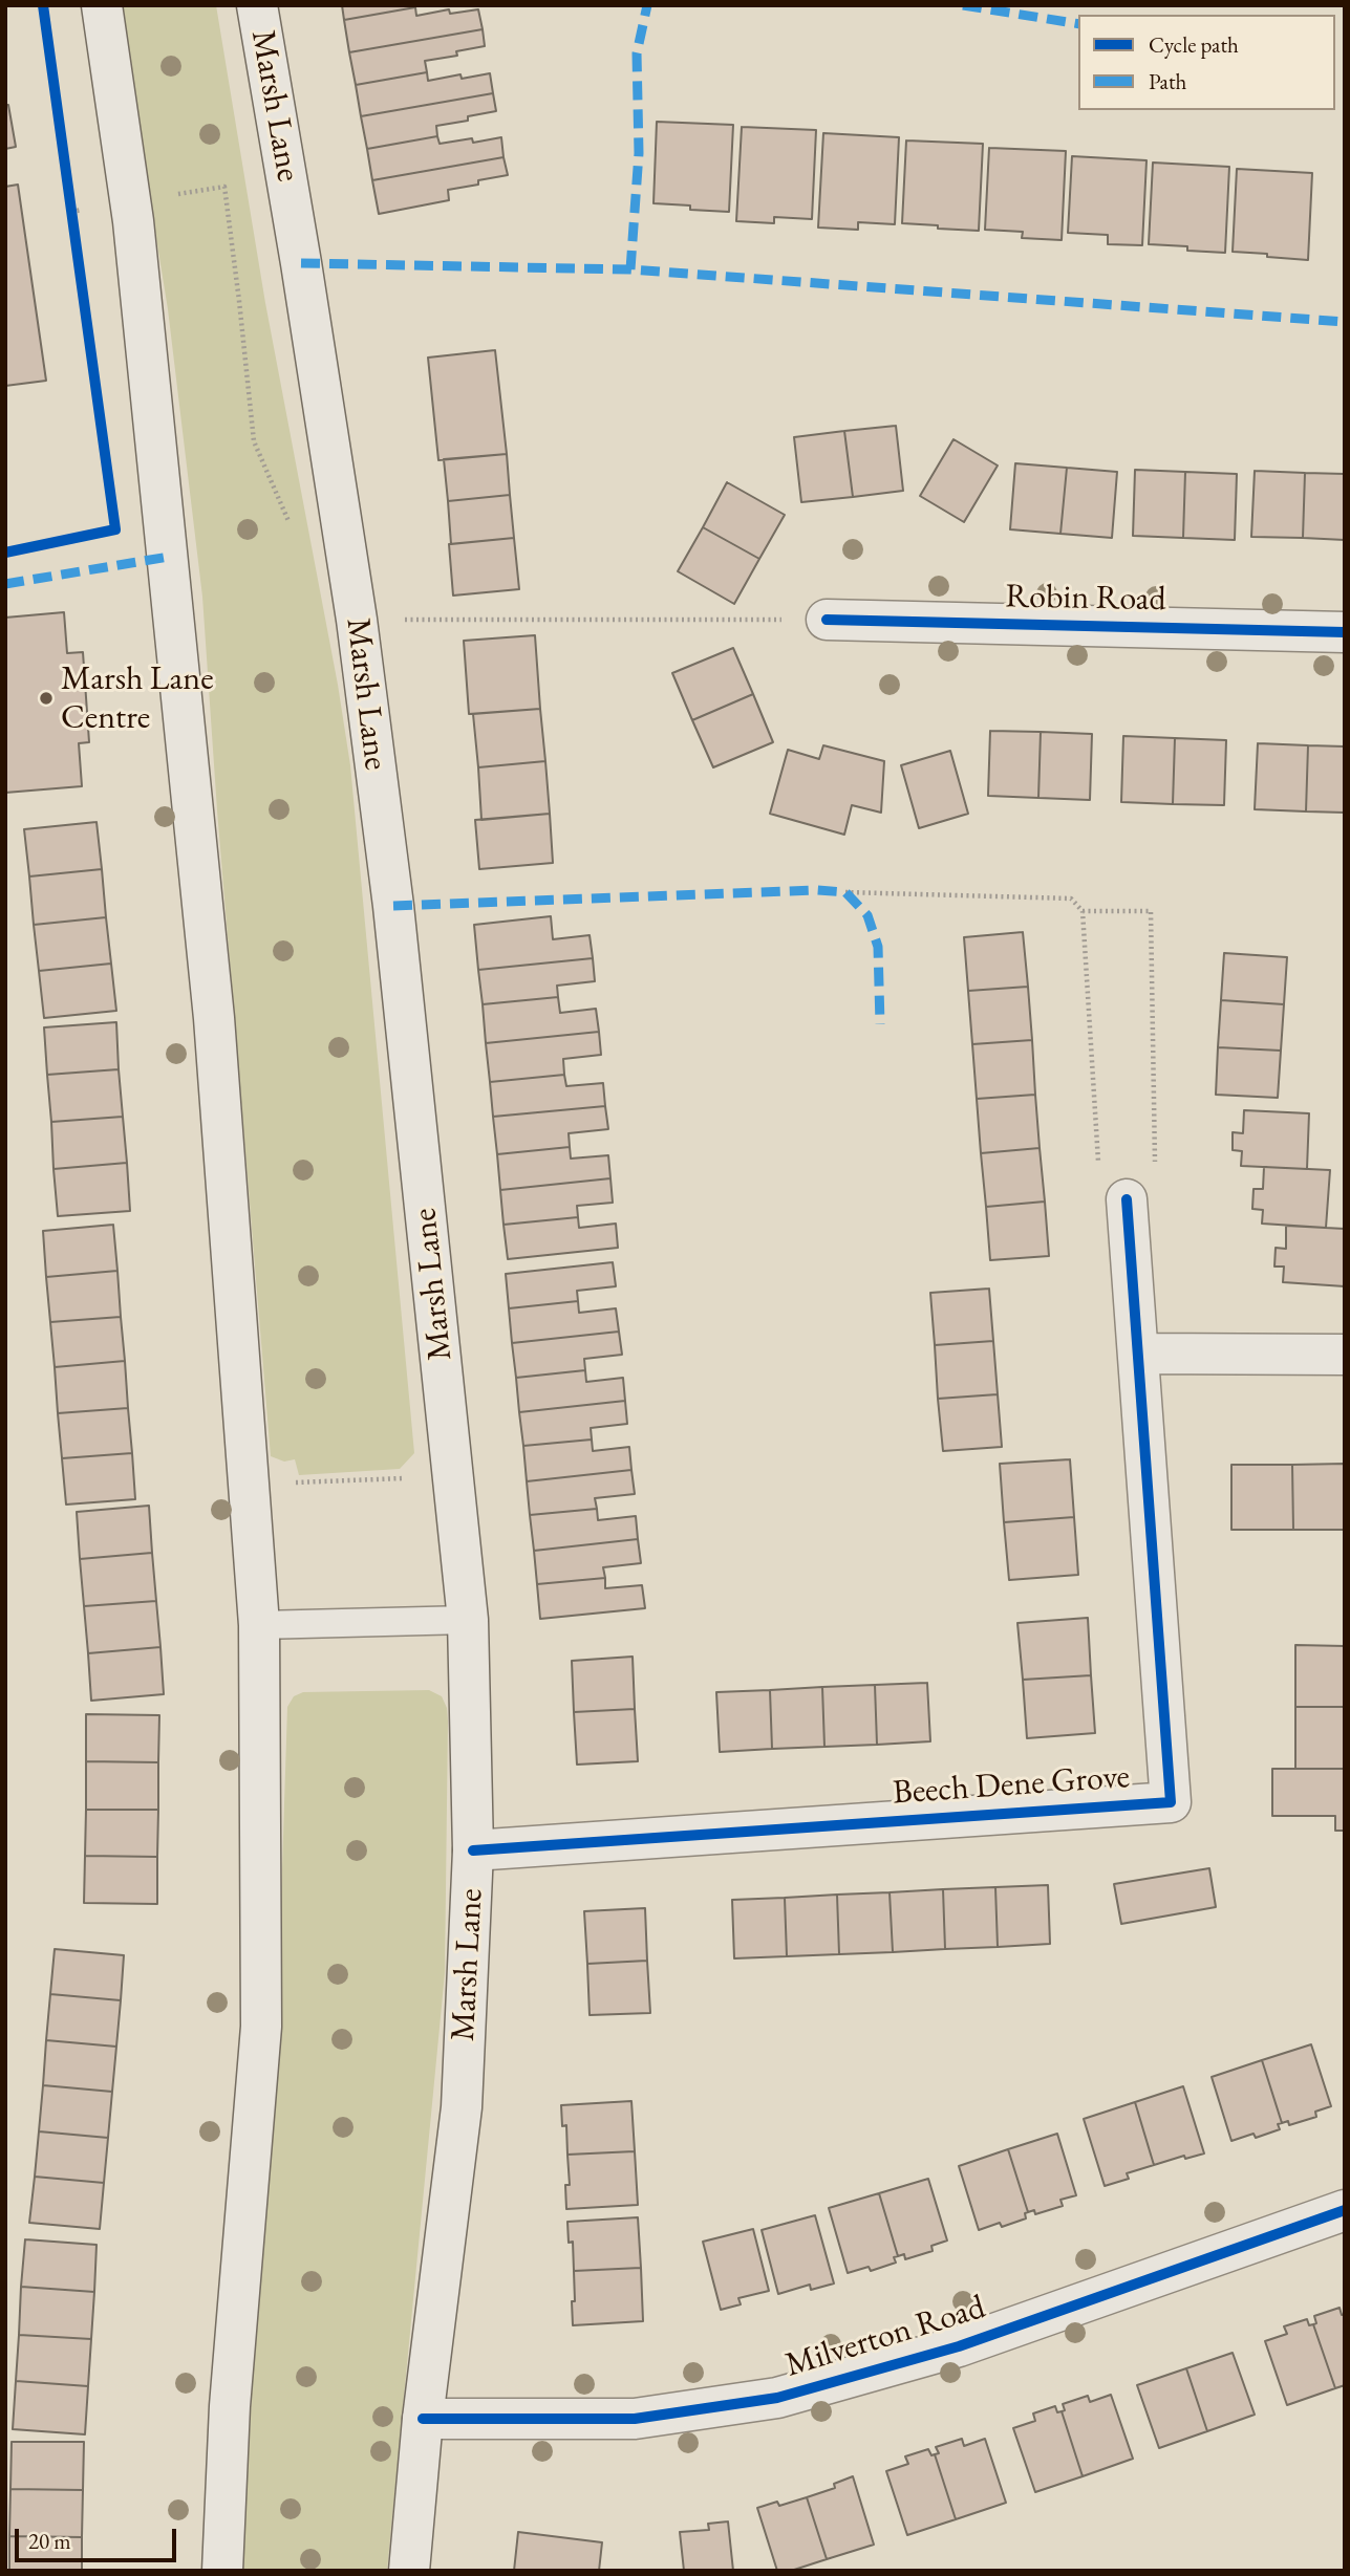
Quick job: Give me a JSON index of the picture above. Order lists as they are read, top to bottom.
{
  "streets": {
    "main road": [
      "Marsh Lane",
      "Robin Road",
      "Beech Dene Grove",
      "Milverton Road"
    ]
  },
  "crossings": [
    ["Marsh Lane", "Beech Dene Grove"],
    ["Marsh Lane", "Milverton Road"]
  ],
  "places": ["Marsh Lane Centre"],
  "legend": ["Cycle path", "Path"],
  "scale_bar": "20 m"
}
